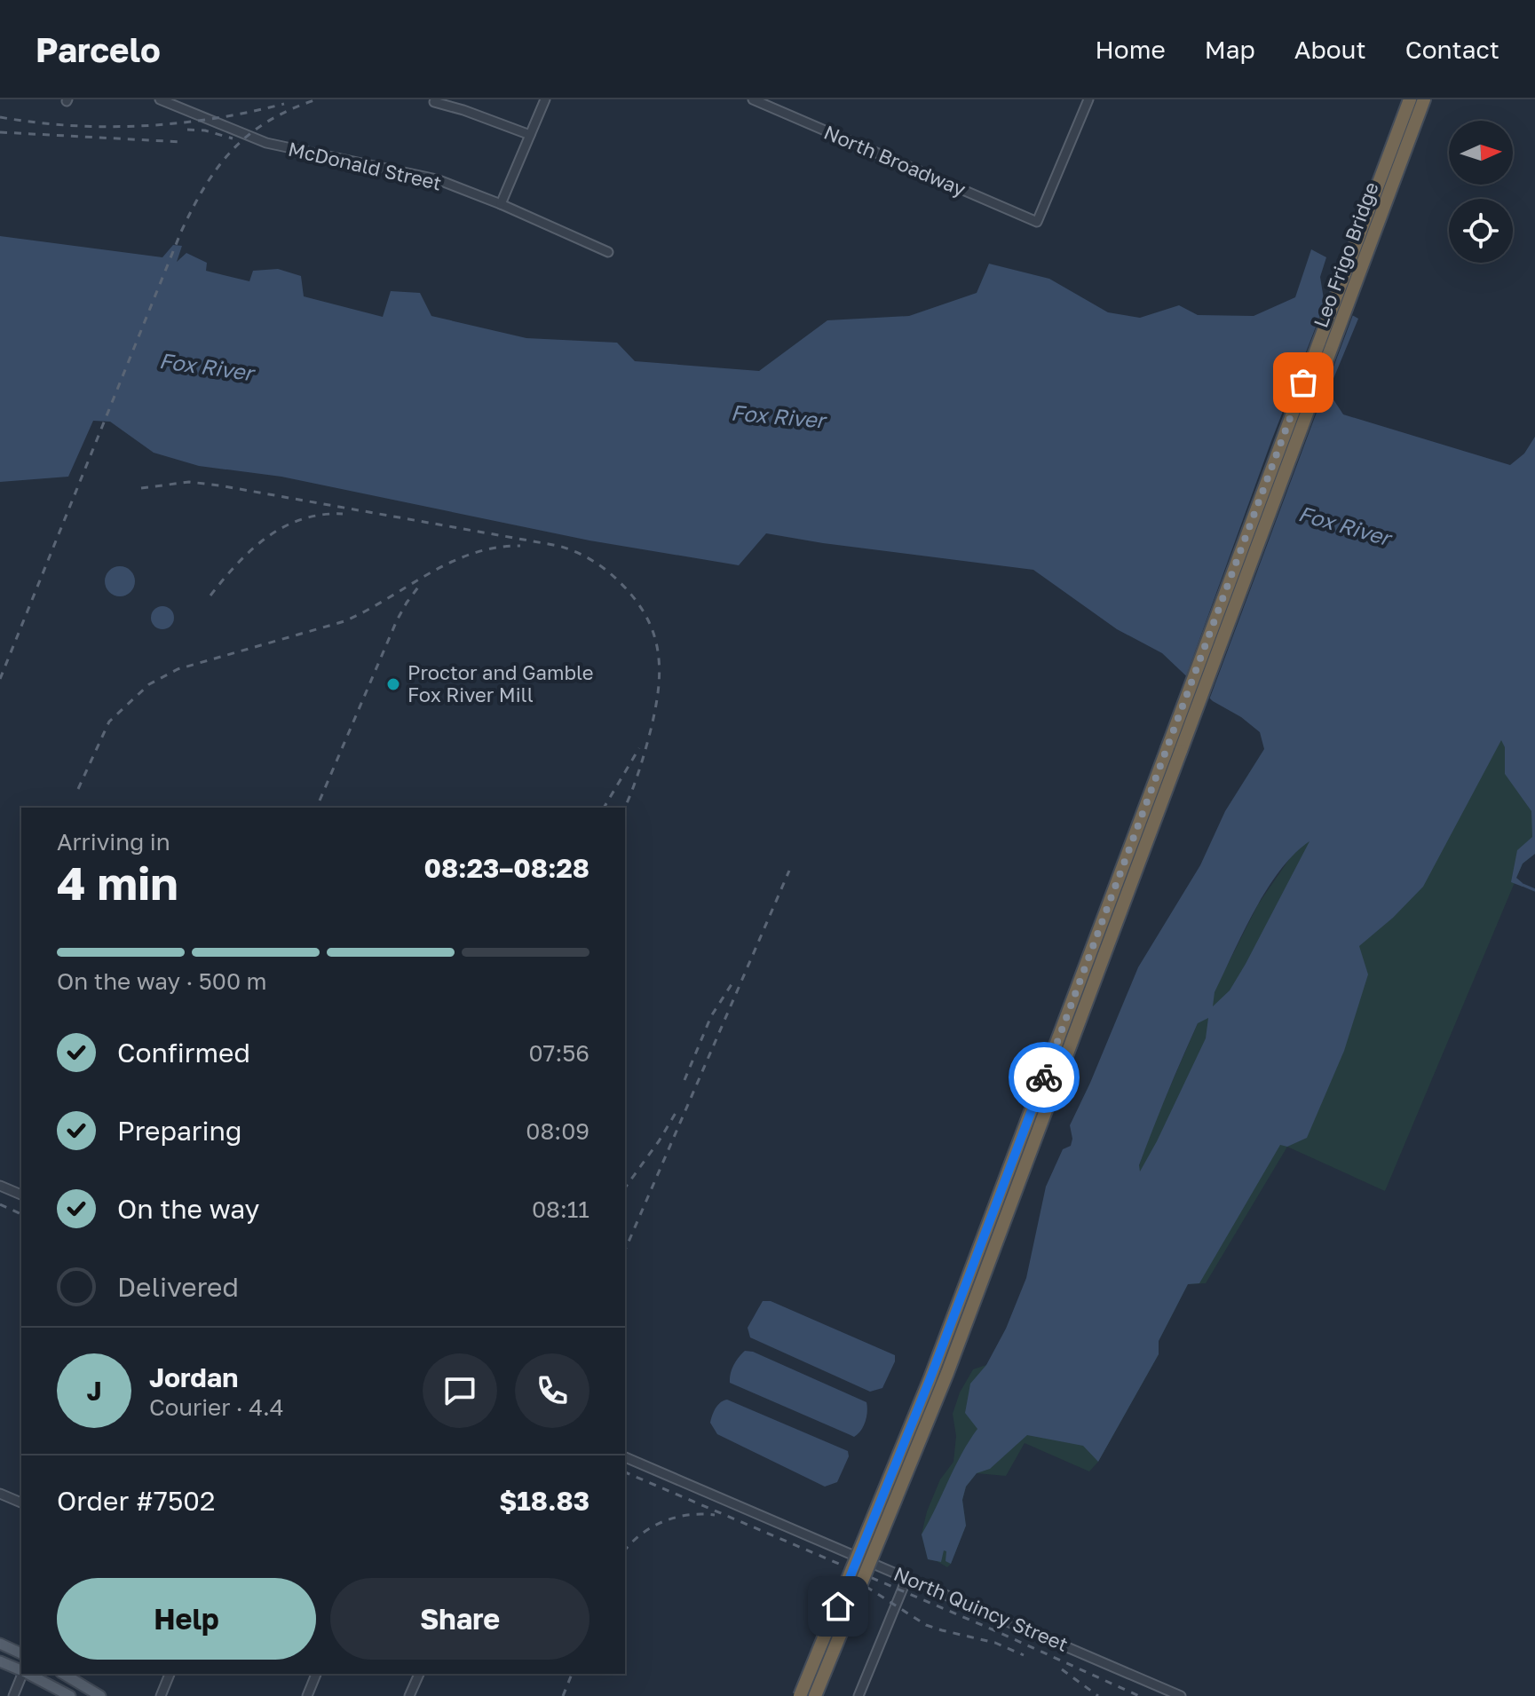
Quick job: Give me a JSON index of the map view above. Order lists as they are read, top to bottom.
{
  "streets": {
    "highway": ["Leo Frigo Bridge"],
    "street": ["North Broadway", "McDonald Street", "North Quincy Street"]
  },
  "water": ["Fox River"],
  "places": ["Proctor and Gamble Fox River Mill"],
  "north": "right",
  "page": {
    "header": "Parcelo",
    "nav": [
      "Home",
      "Map",
      "About",
      "Contact"
    ],
    "heading": ["4 min", "Arriving in", "08:23–08:28"],
    "panel": [
      "Jordan",
      "Courier · 4.4",
      "Order #7502",
      "$18.83"
    ],
    "bar": "On the way · 500 m",
    "list": [
      ["Confirmed", "07:56"],
      ["Preparing", "08:09"],
      ["On the way", "08:11"],
      "Delivered"
    ],
    "round": "J",
    "buttons": ["Help", "Share"]
  }
}
